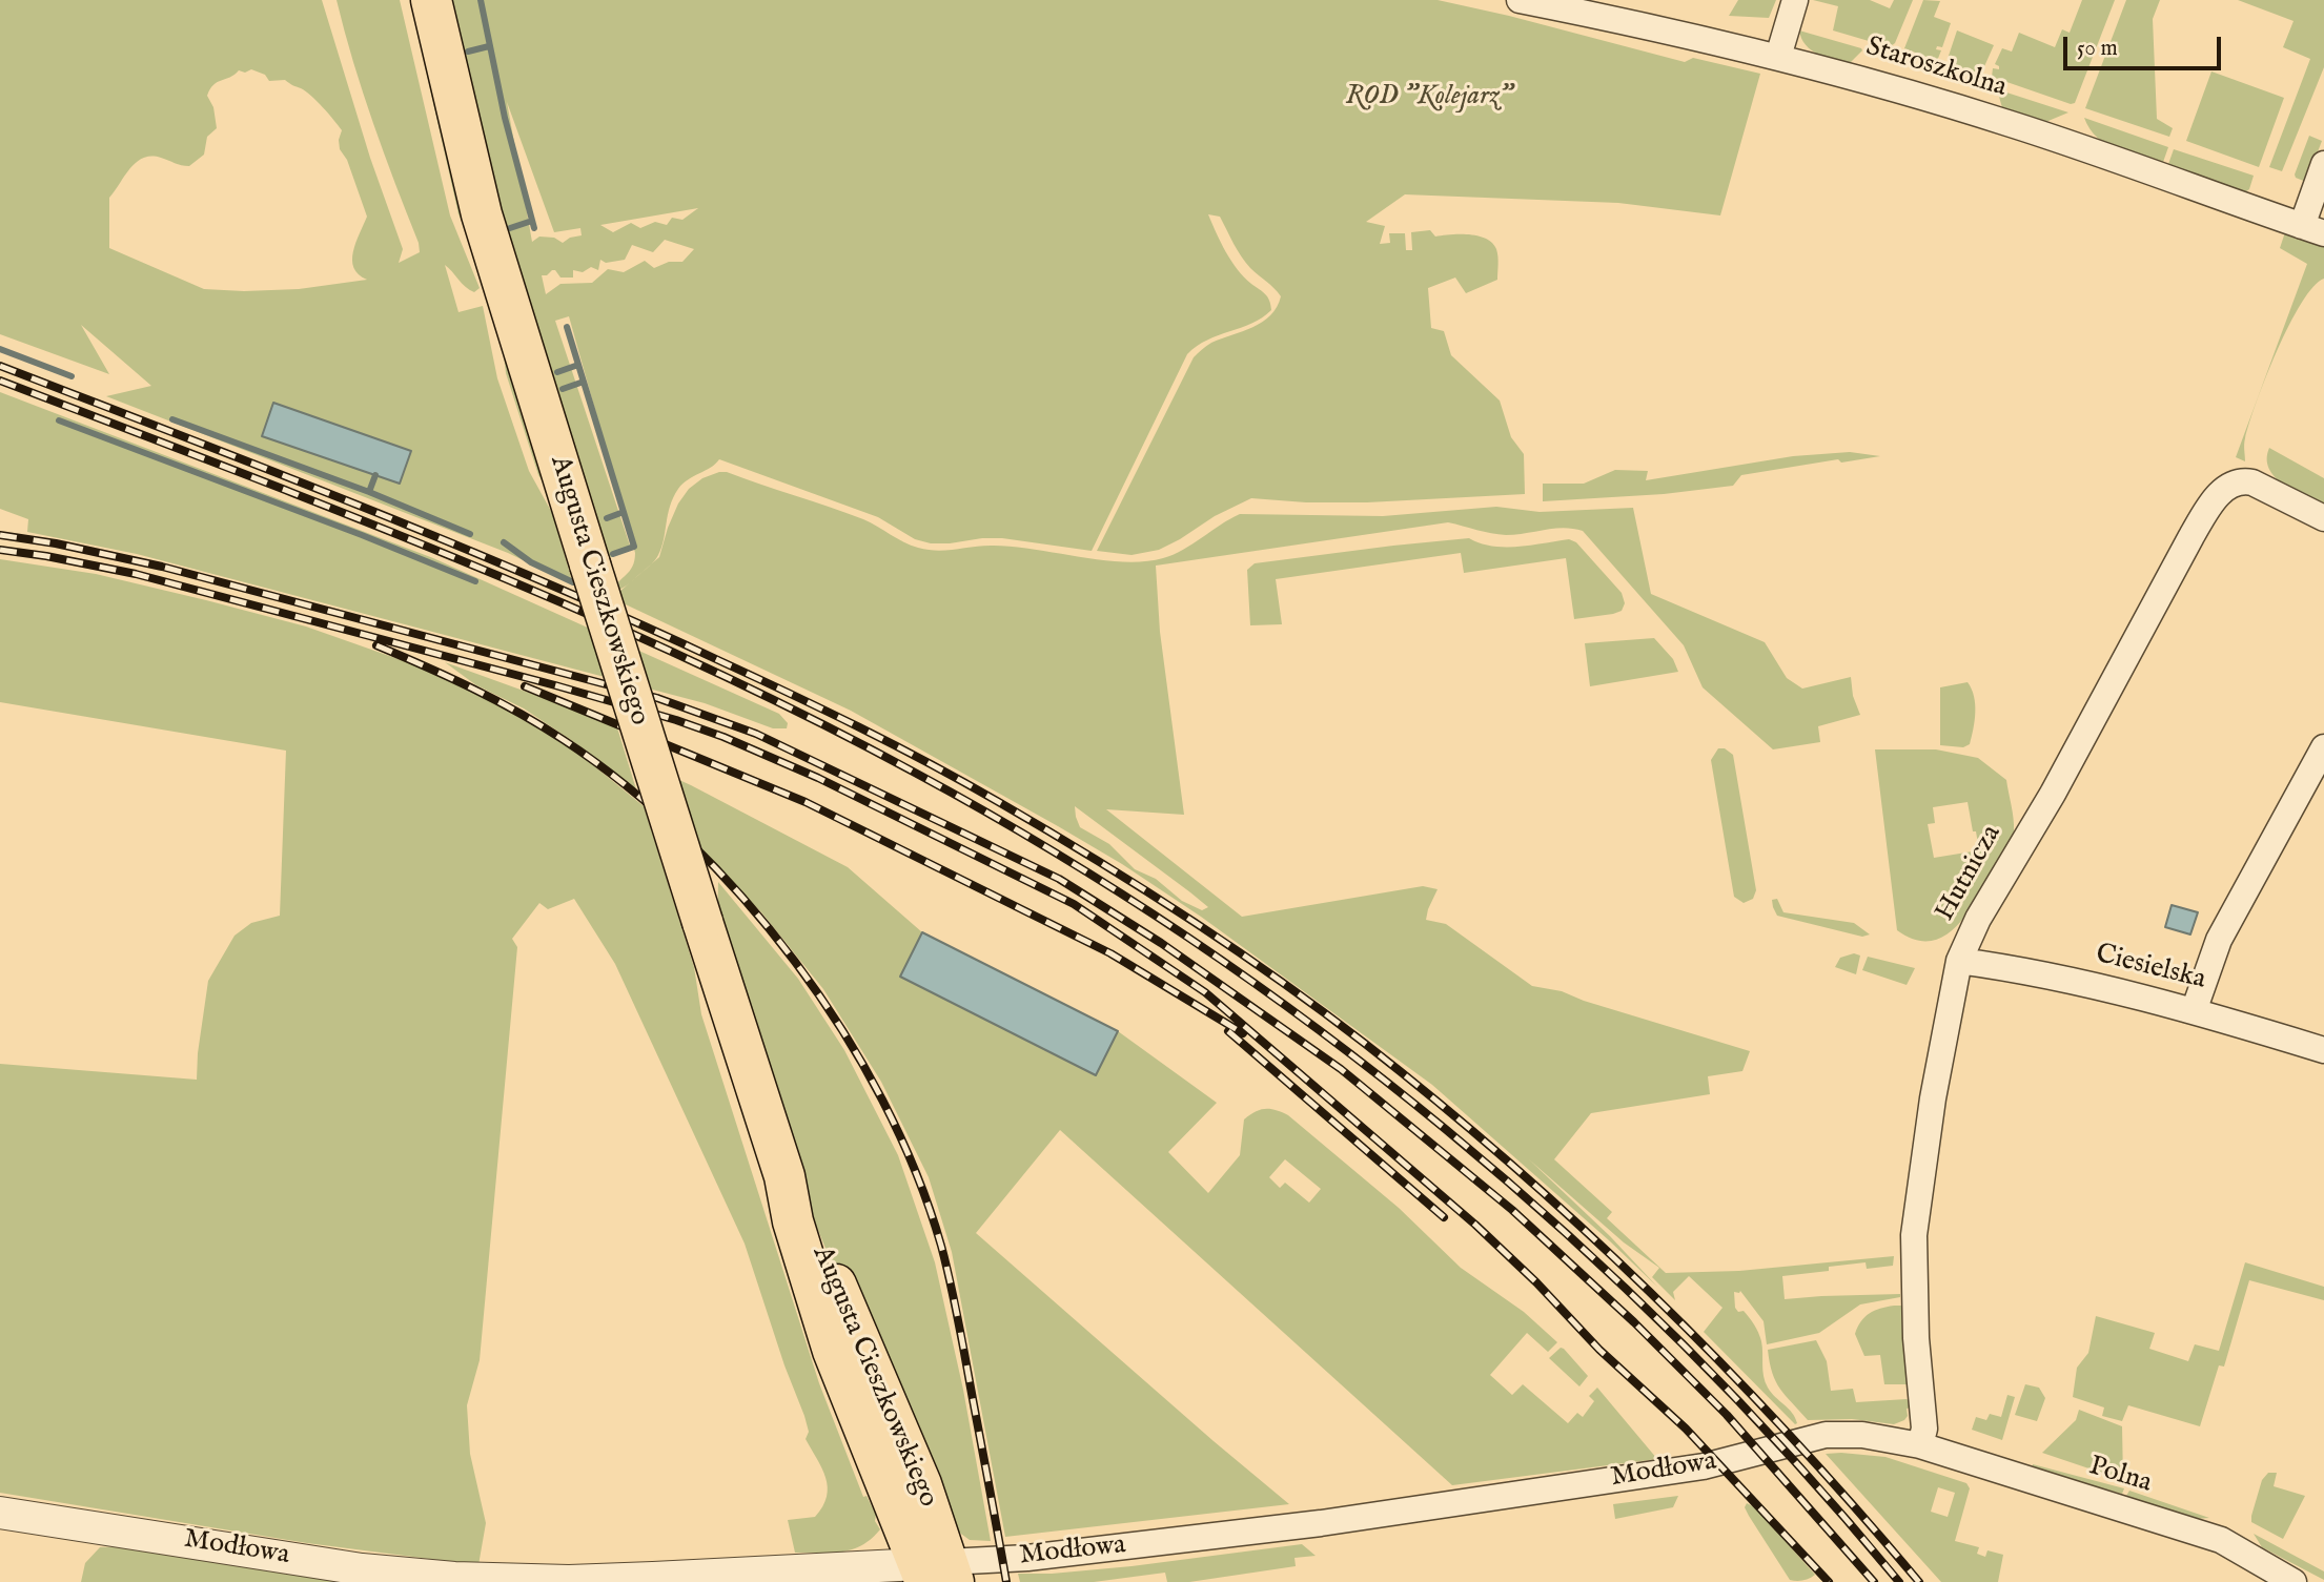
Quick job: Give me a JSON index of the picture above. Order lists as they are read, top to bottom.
{
  "streets": {
    "main road": ["Augusta Cieszkowskiego"],
    "street": [
      "Staroszkolna",
      "Hutnicza",
      "Ciesielska",
      "Modłowa",
      "Polna"
    ]
  },
  "crossings": [
    ["Augusta Cieszkowskiego", "Modłowa"],
    ["Hutnicza", "Ciesielska"],
    ["Hutnicza", "Modłowa"],
    ["Hutnicza", "Polna"],
    ["Modłowa", "Polna"]
  ],
  "parks": ["ROD \"Kolejarz\""],
  "scale_bar": "50 m"
}
